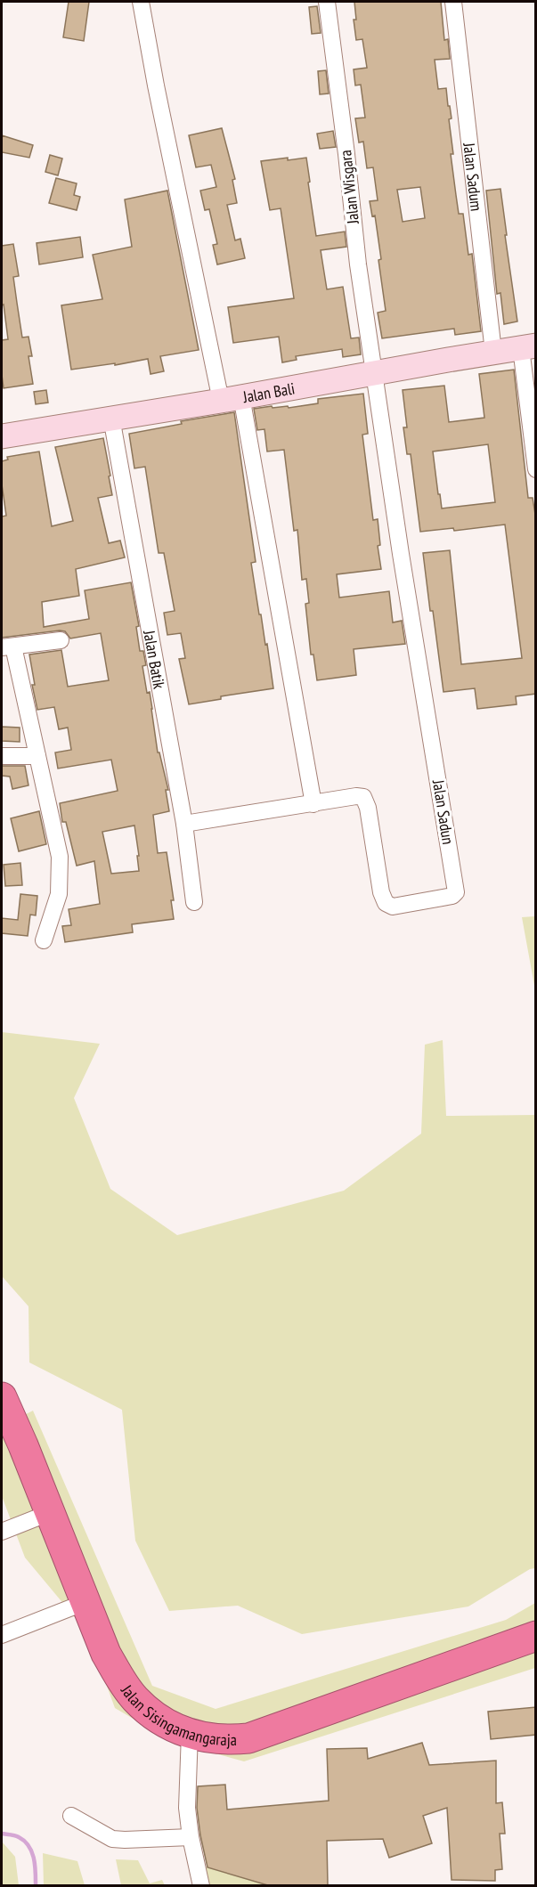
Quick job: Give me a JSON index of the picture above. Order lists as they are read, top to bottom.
{
  "streets": {
    "highway": ["Jalan Sisingamangaraja"],
    "street": [
      "Jalan Sadum",
      "Jalan Wisgara",
      "Jalan Bali",
      "Jalan Batik",
      "Jalan Sadun"
    ]
  },
  "crossings": [
    ["Jalan Sadum", "Jalan Bali"],
    ["Jalan Wisgara", "Jalan Bali"],
    ["Jalan Wisgara", "Jalan Sadun"],
    ["Jalan Bali", "Jalan Batik"],
    ["Jalan Bali", "Jalan Sadun"],
    ["Jalan Batik", "Jalan Sadun"]
  ]
}
